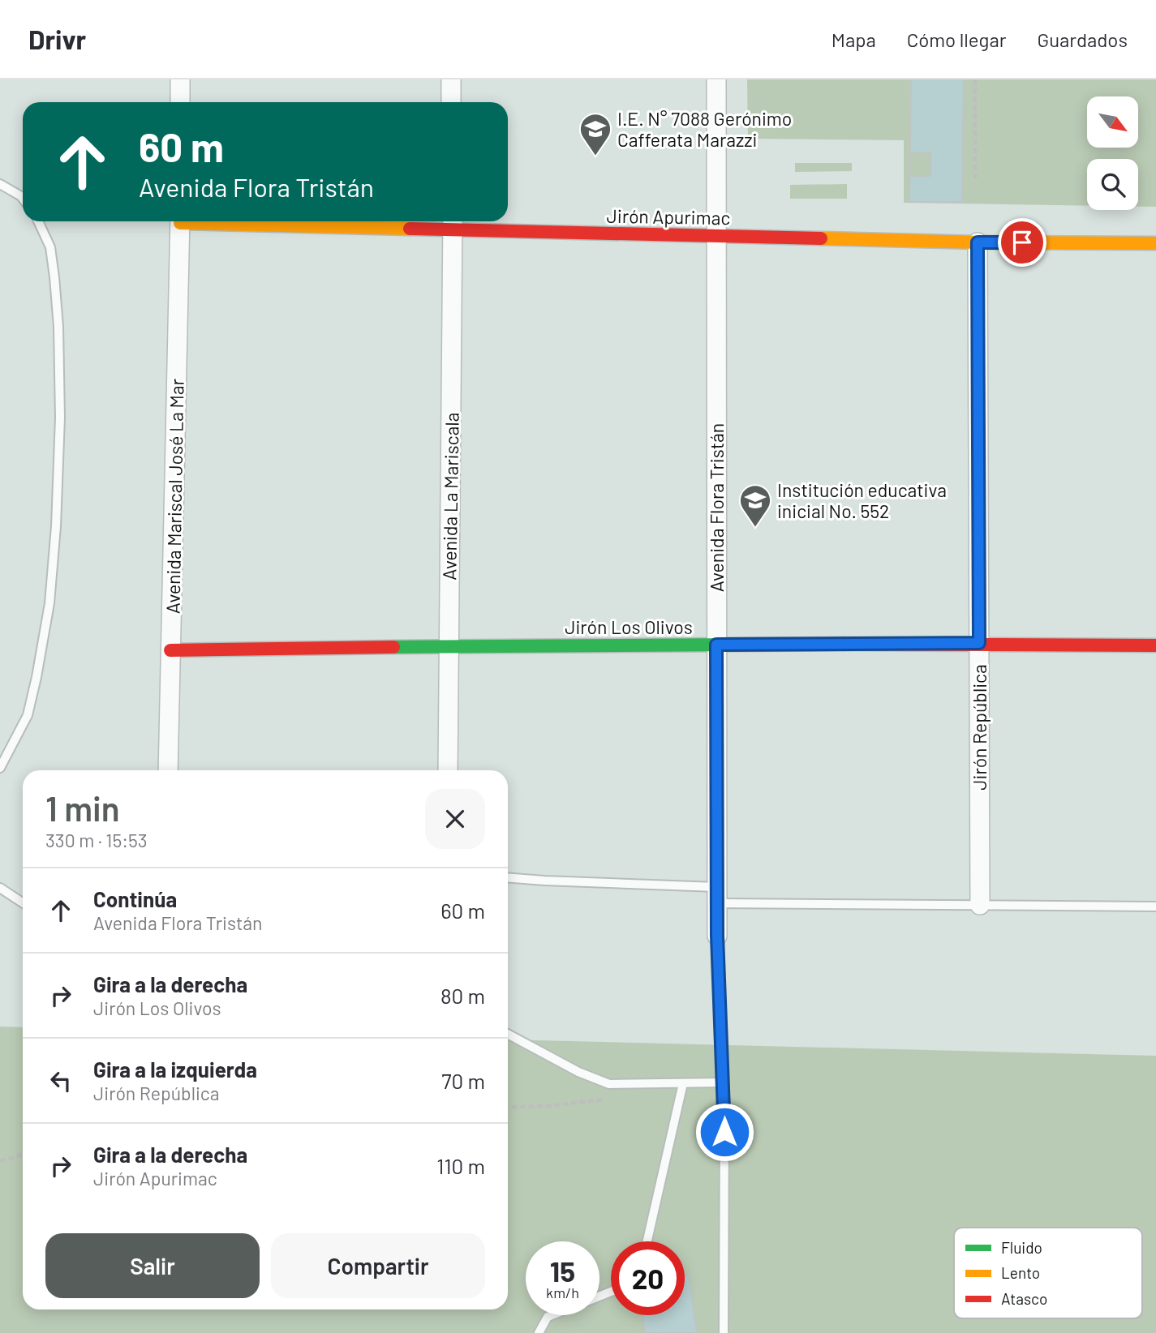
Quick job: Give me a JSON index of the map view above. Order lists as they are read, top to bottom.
{
  "streets": {
    "street": [
      "Jirón Apurimac",
      "Avenida Mariscal José La Mar",
      "Avenida La Mariscala",
      "Avenida Flora Tristán",
      "Jirón Los Olivos",
      "Jirón República"
    ]
  },
  "crossings": [
    ["Jirón Apurimac", "Avenida La Mariscala"],
    ["Jirón Apurimac", "Avenida Flora Tristán"],
    ["Jirón Apurimac", "Jirón República"],
    ["Avenida Mariscal José La Mar", "Jirón Los Olivos"],
    ["Avenida La Mariscala", "Jirón Los Olivos"],
    ["Avenida Flora Tristán", "Jirón Los Olivos"],
    ["Jirón Los Olivos", "Jirón República"]
  ],
  "places": {
    "school or university": ["I.E. N° 7088 Gerónimo Cafferata Marazzi", "Institución educativa inicial No. 552"]
  },
  "legend": ["Fluido", "Lento", "Atasco"],
  "north": "bottom right",
  "page": {
    "header": "Drivr",
    "nav": ["Mapa", "Cómo llegar", "Guardados"],
    "turn": ["60 m", "Avenida Flora Tristán"],
    "heading": ["1 min", "330 m · 15:53"],
    "list": [
      {
        "name": "Continúa",
        "note": "Avenida Flora Tristán",
        "value": "60 m"
      },
      {
        "name": "Gira a la derecha",
        "note": "Jirón Los Olivos",
        "value": "80 m"
      },
      {
        "name": "Gira a la izquierda",
        "note": "Jirón República",
        "value": "70 m"
      },
      {
        "name": "Gira a la derecha",
        "note": "Jirón Apurimac",
        "value": "110 m"
      }
    ],
    "buttons": ["Salir", "Compartir"],
    "speed": "15 km/h",
    "limit": "20"
  }
}
